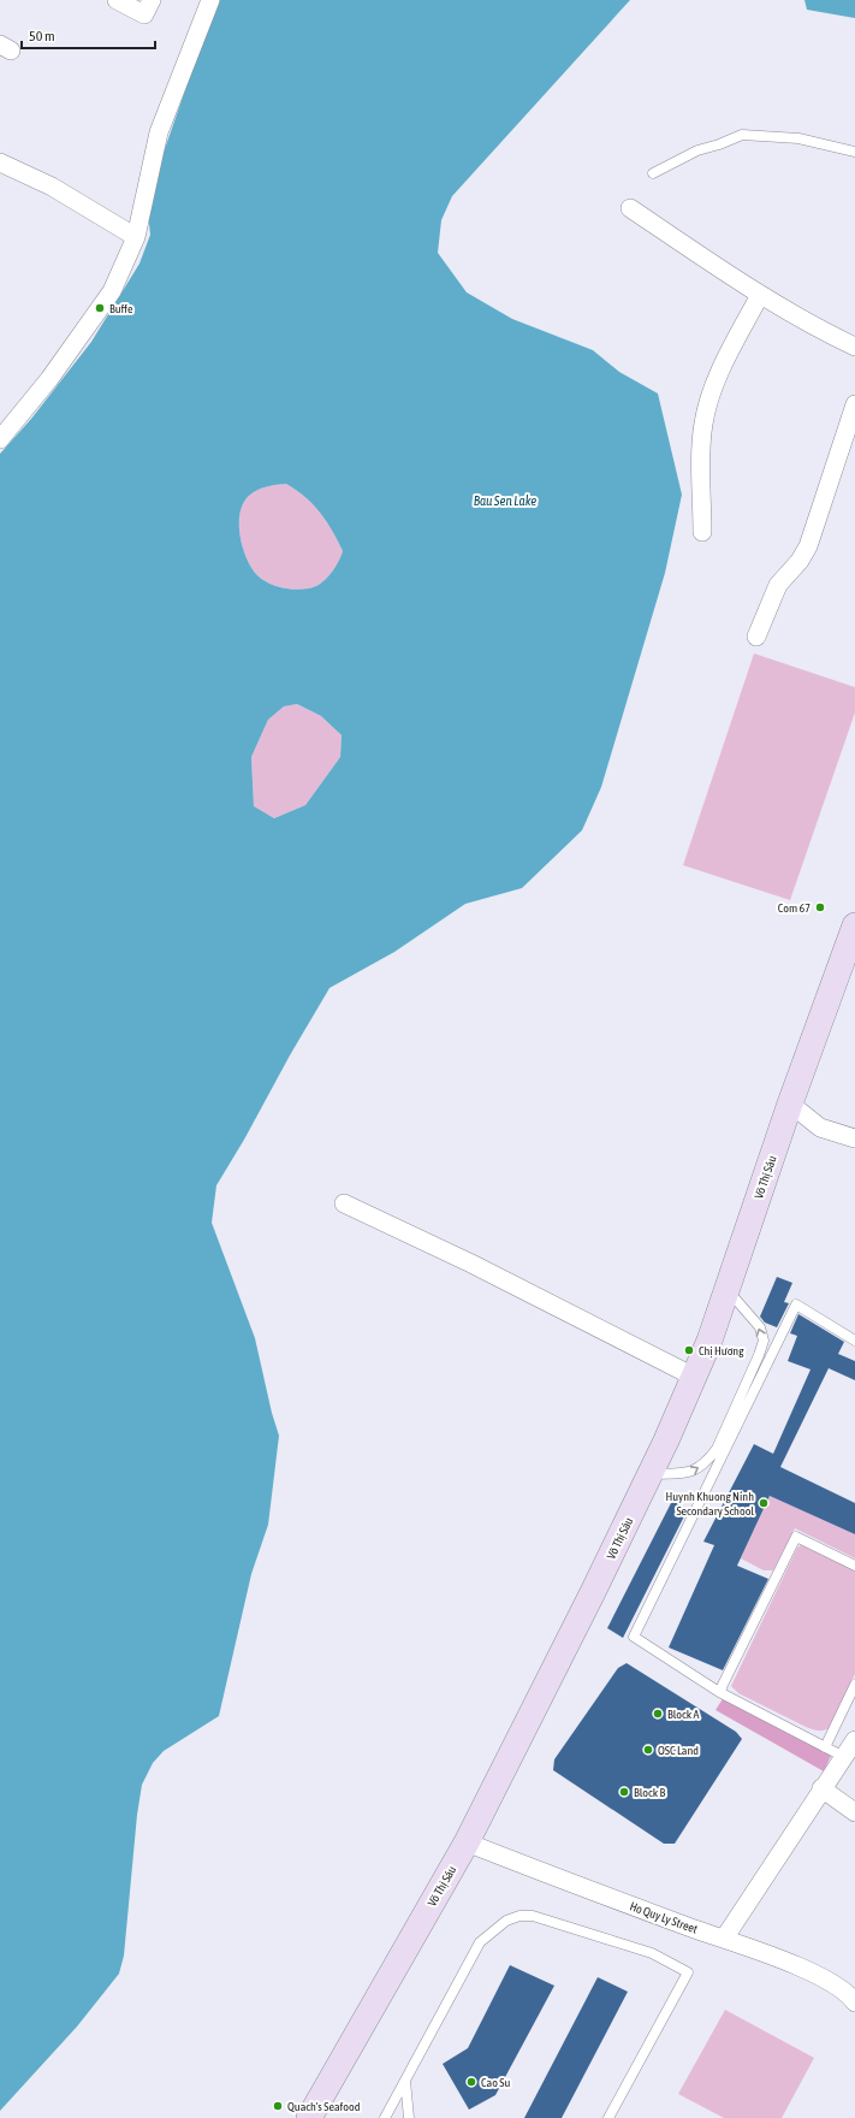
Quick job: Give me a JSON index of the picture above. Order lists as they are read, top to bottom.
{
  "streets": {
    "main road": ["Võ Thị Sáu"],
    "street": ["Ho Quy Ly Street"]
  },
  "crossings": [
    ["Võ Thị Sáu", "Ho Quy Ly Street"]
  ],
  "water": ["Bau Sen Lake"],
  "places": [
    "Buffe",
    "Com 67",
    "Chị Hương",
    "Huynh Khuong Ninh Secondary School",
    "Block A",
    "OSC Land",
    "Block B",
    "Cao Su",
    "Quach's Seafood"
  ],
  "scale_bar": "50 m"
}
